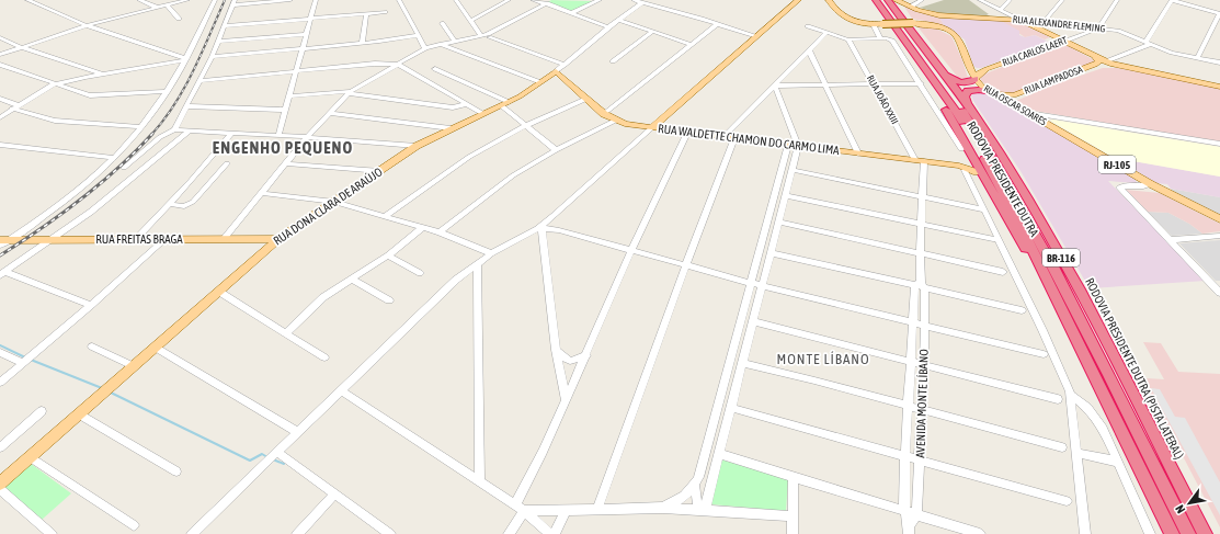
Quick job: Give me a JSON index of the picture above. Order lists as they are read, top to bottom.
{
  "streets": {
    "highway": ["RODOVIA PRESIDENTE DUTRA", "BR-116", "RODOVIA PRESIDENTE DUTRA (PISTA LATERAL)"],
    "main road": [
      "RUA ALEXANDRE FLEMING",
      "RUA CARLOS LAERT",
      "RUA LAMPADOSA",
      "RUA OSCAR SOARES",
      "RUA WALDETTE CHAMON DO CARMO LIMA",
      "RJ-105",
      "RUA DONA CLARA DE ARAÚJO",
      "RUA FREITAS BRAGA"
    ],
    "street": ["RUA JOÃO XXIII", "AVENIDA MONTE LÍBANO"]
  },
  "crossings": [
    ["RUA ALEXANDRE FLEMING", "RUA CARLOS LAERT"],
    ["RUA CARLOS LAERT", "RUA OSCAR SOARES"],
    ["RUA LAMPADOSA", "RUA OSCAR SOARES"],
    ["RUA JOÃO XXIII", "RUA WALDETTE CHAMON DO CARMO LIMA"],
    ["RUA WALDETTE CHAMON DO CARMO LIMA", "RUA DONA CLARA DE ARAÚJO"],
    ["RUA WALDETTE CHAMON DO CARMO LIMA", "AVENIDA MONTE LÍBANO"],
    ["RODOVIA PRESIDENTE DUTRA", "BR-116"],
    ["RUA DONA CLARA DE ARAÚJO", "RUA FREITAS BRAGA"]
  ],
  "districts": ["ENGENHO PEQUENO", "MONTE LÍBANO"],
  "north": "bottom left"
}
